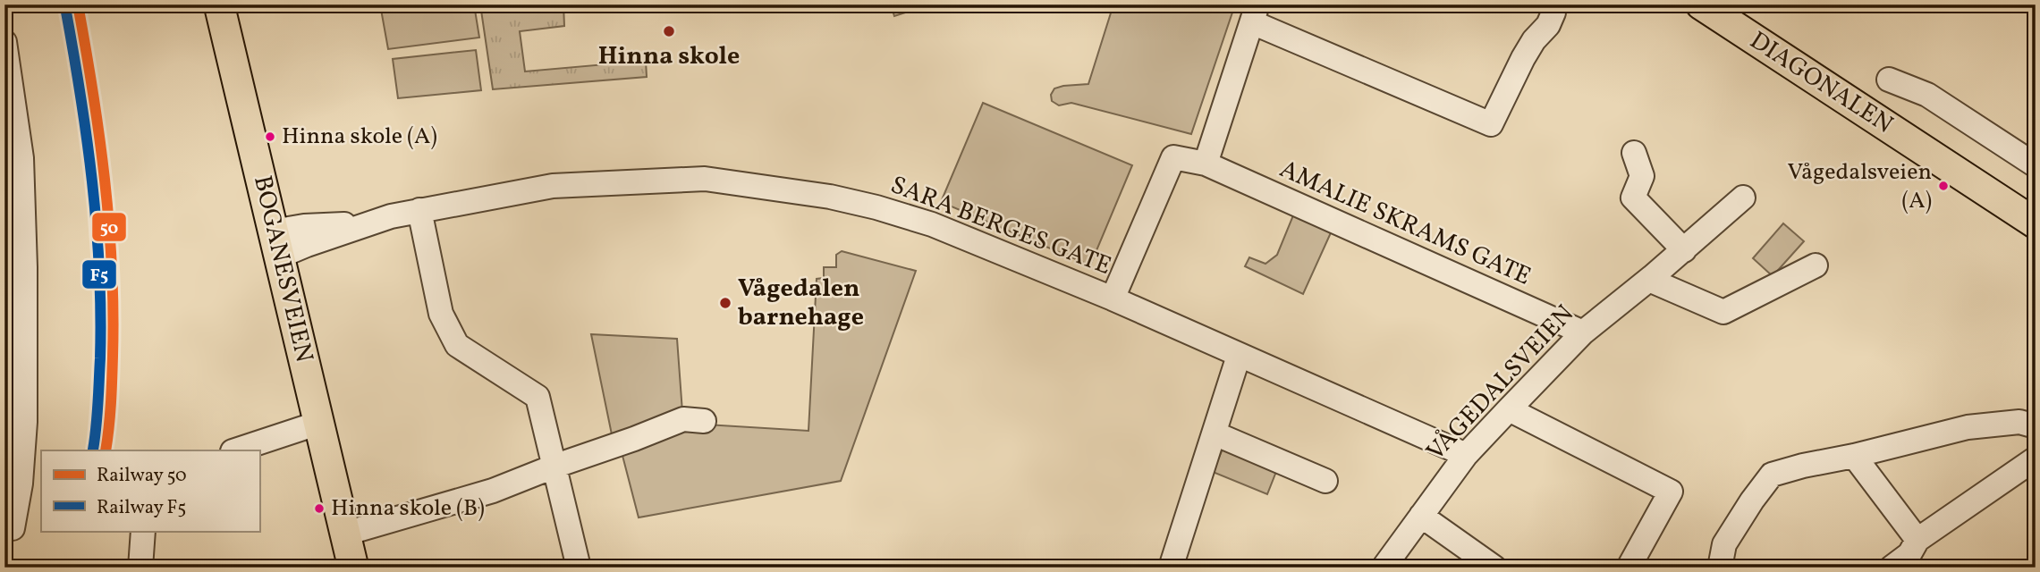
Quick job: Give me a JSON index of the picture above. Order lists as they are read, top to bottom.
{
  "streets": {
    "main road": ["DIAGONALEN", "BOGANESVEIEN"],
    "street": ["AMALIE SKRAMS GATE", "SARA BERGES GATE", "VÅGEDALSVEIEN"]
  },
  "crossings": [
    ["AMALIE SKRAMS GATE", "SARA BERGES GATE"],
    ["AMALIE SKRAMS GATE", "VÅGEDALSVEIEN"],
    ["SARA BERGES GATE", "BOGANESVEIEN"],
    ["SARA BERGES GATE", "VÅGEDALSVEIEN"]
  ],
  "places": [
    "Hinna skole",
    "Hinna skole (A)",
    "Vågedalsveien (A)",
    "Vågedalen barnehage",
    "Hinna skole (B)"
  ],
  "lines": ["rail line 50", "rail line F5"],
  "legend": ["Railway 50", "Railway F5"]
}
